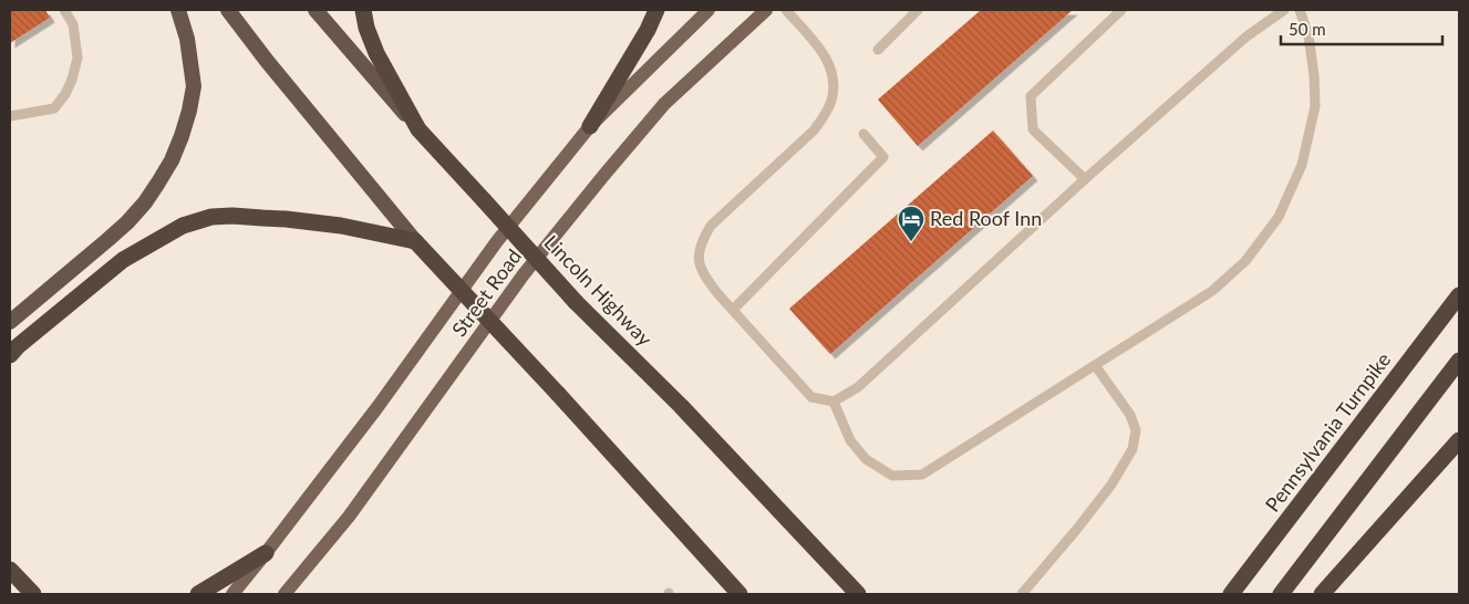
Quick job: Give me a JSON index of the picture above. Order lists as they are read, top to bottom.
{
  "streets": {
    "highway": ["Lincoln Highway", "Pennsylvania Turnpike"],
    "main road": ["Street Road"]
  },
  "places": {
    "hotel": ["Red Roof Inn"]
  },
  "scale_bar": "50 m"
}
